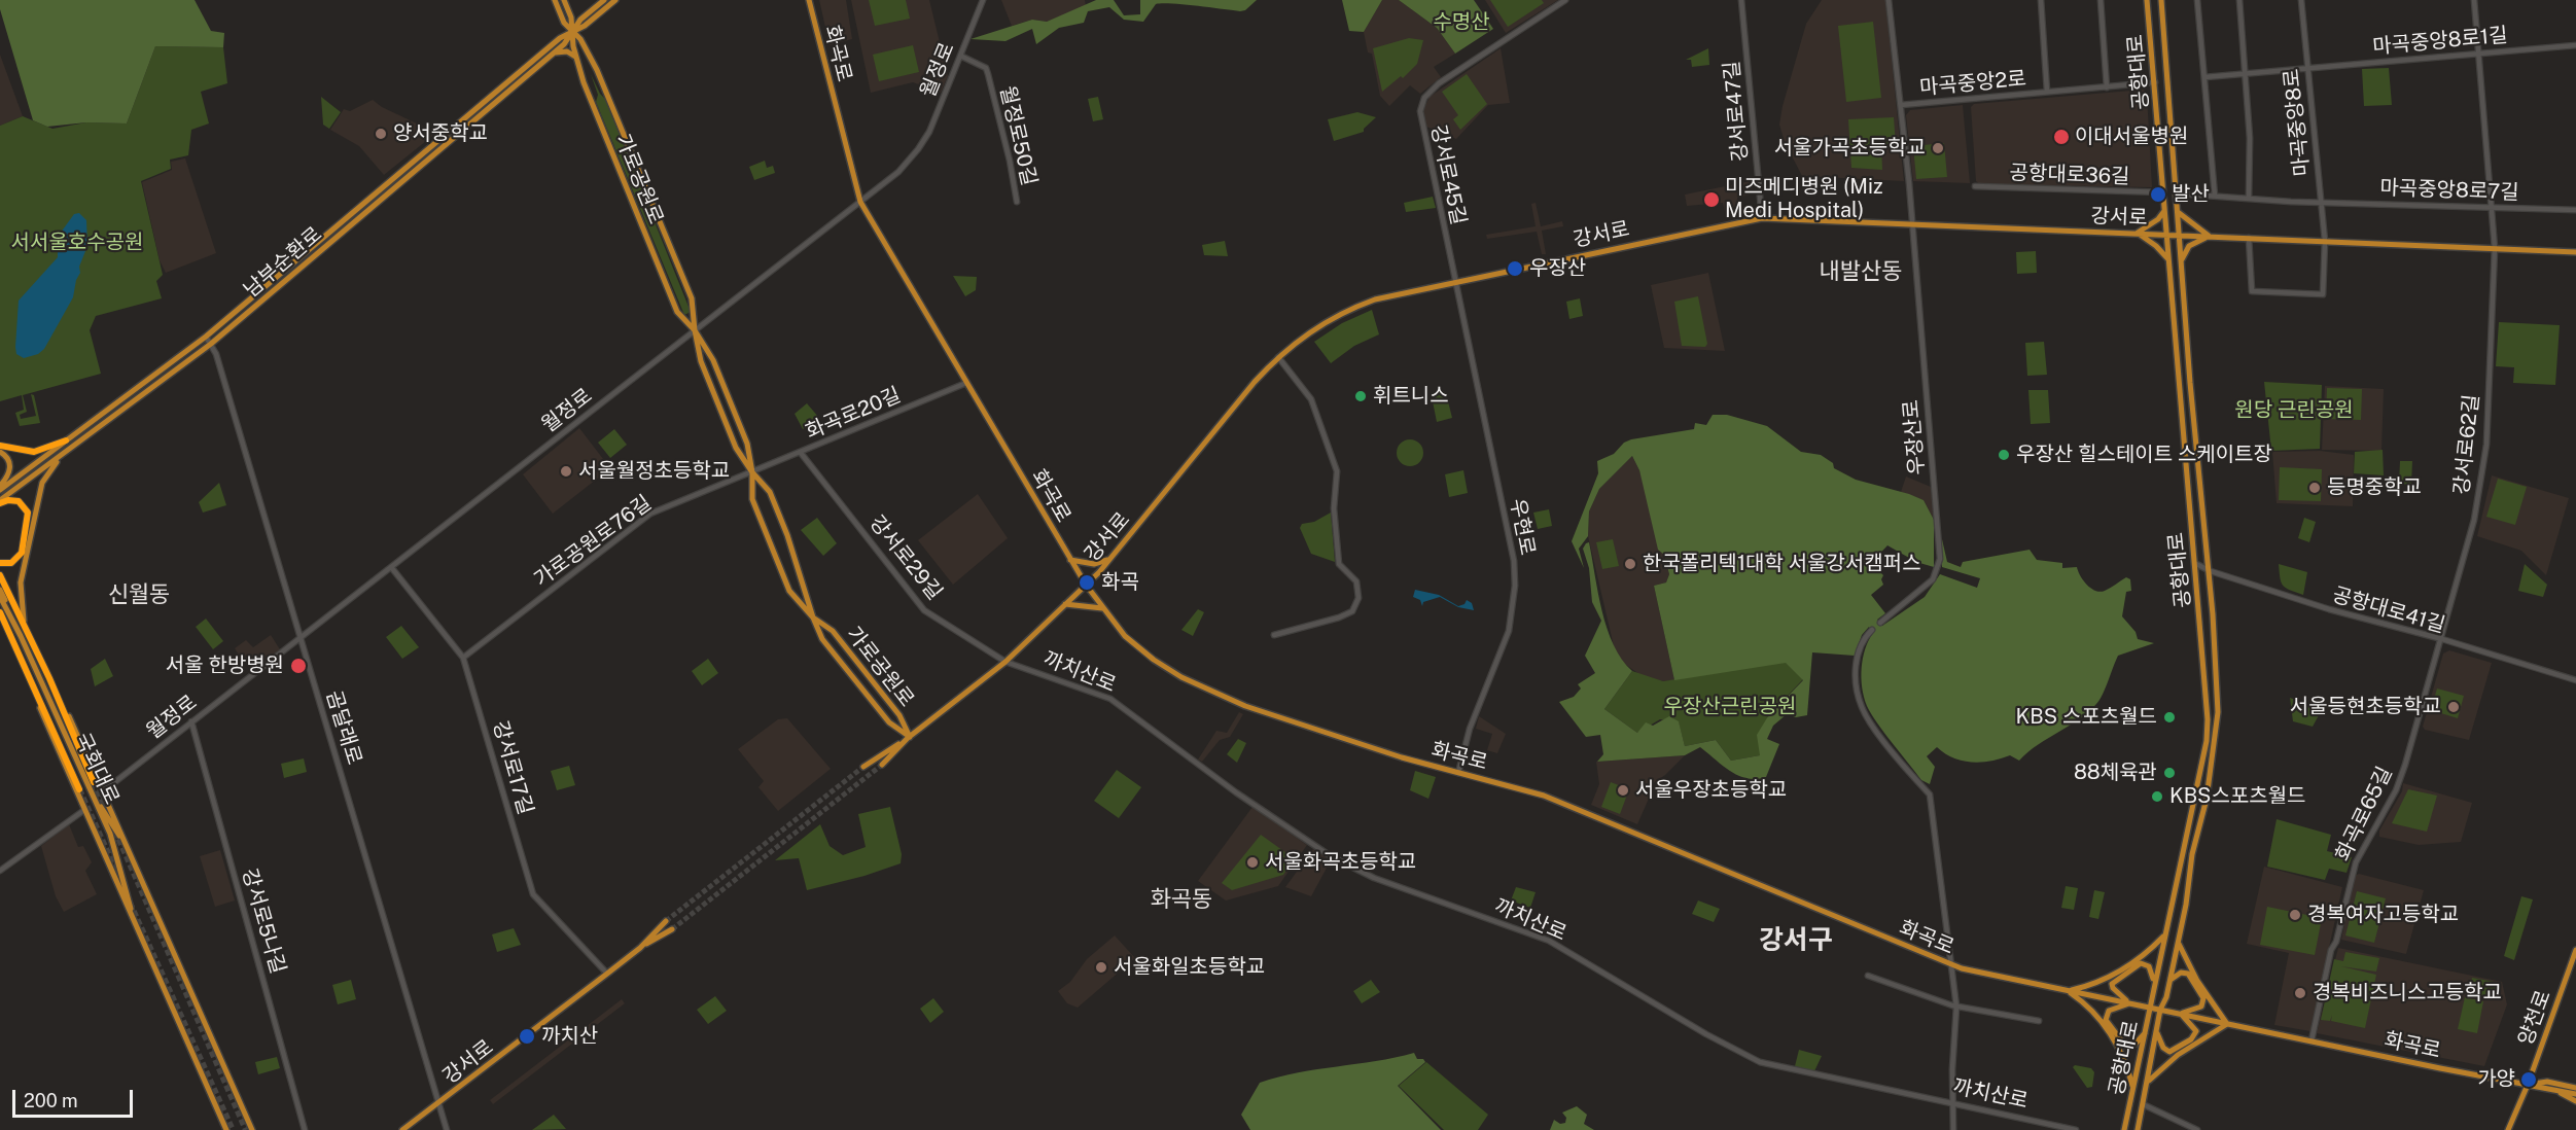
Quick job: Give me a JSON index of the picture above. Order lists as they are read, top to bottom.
{
  "streets": {
    "main road": [
      "화곡로",
      "공항대로",
      "가로공원로",
      "강서로",
      "남부순환로",
      "국회대로",
      "양천로"
    ],
    "street": [
      "마곡중앙8로1길",
      "월정로",
      "마곡중앙2로",
      "강서로47길",
      "마곡중앙8로",
      "월정로50길",
      "강서로45길",
      "공항대로36길",
      "마곡중앙8로7길",
      "화곡로20길",
      "우장산로",
      "강서로62길",
      "우현로",
      "가로공원로76길",
      "강서로29길",
      "공항대로41길",
      "까치산로",
      "곰달래로",
      "강서로17길",
      "화곡로65길",
      "강서로5나길"
    ]
  },
  "crossings": [
    ["마곡중앙8로1길", "마곡중앙8로"],
    ["마곡중앙8로1길", "강서로62길"],
    ["화곡로", "월정로"],
    ["화곡로", "공항대로"],
    ["화곡로", "강서로"],
    ["화곡로", "화곡로20길"],
    ["화곡로", "우현로"],
    ["화곡로", "화곡로65길"],
    ["화곡로", "양천로"],
    ["월정로", "월정로50길"],
    ["월정로", "가로공원로"],
    ["월정로", "곰달래로"],
    ["월정로", "강서로17길"],
    ["월정로", "강서로5나길"],
    ["공항대로", "마곡중앙2로"],
    ["공항대로", "공항대로36길"],
    ["공항대로", "강서로"],
    ["공항대로", "공항대로41길"],
    ["강서로47길", "강서로"],
    ["마곡중앙8로", "마곡중앙8로7길"],
    ["마곡중앙8로", "강서로"],
    ["강서로45길", "강서로"],
    ["강서로45길", "우현로"],
    ["가로공원로", "강서로"],
    ["가로공원로", "남부순환로"],
    ["가로공원로", "화곡로20길"],
    ["가로공원로", "가로공원로76길"],
    ["마곡중앙8로7길", "강서로62길"],
    ["강서로", "우장산로"],
    ["강서로", "강서로62길"],
    ["강서로", "우현로"],
    ["강서로", "강서로29길"],
    ["강서로", "까치산로"],
    ["강서로", "곰달래로"],
    ["강서로", "강서로17길"],
    ["남부순환로", "곰달래로"],
    ["화곡로20길", "가로공원로76길"],
    ["화곡로20길", "강서로29길"],
    ["강서로62길", "공항대로41길"],
    ["강서로62길", "화곡로65길"],
    ["가로공원로76길", "강서로17길"],
    ["강서로29길", "까치산로"],
    ["공항대로41길", "화곡로65길"]
  ],
  "districts": [
    "내발산동",
    "신월동",
    "화곡동",
    "강서구"
  ],
  "parks": [
    "수명산",
    "서서울호수공원",
    "원당 근린공원",
    "우장산근린공원"
  ],
  "places": [
    "양서중학교",
    "이대서울병원",
    "서울가곡초등학교",
    "발산",
    "미즈메디병원 (Miz Medi Hospital)",
    "우장산",
    "휘트니스",
    "우장산 힐스테이트 스케이트장",
    "서울월정초등학교",
    "등명중학교",
    "한국폴리텍1대학 서울강서캠퍼스",
    "화곡",
    "서울 한방병원",
    "서울등현초등학교",
    "KBS 스포츠월드",
    "88체육관",
    "서울우장초등학교",
    "KBS스포츠월드",
    "서울화곡초등학교",
    "경복여자고등학교",
    "서울화일초등학교",
    "경복비즈니스고등학교",
    "까치산",
    "가양"
  ],
  "scale_bar": "200 m"
}
